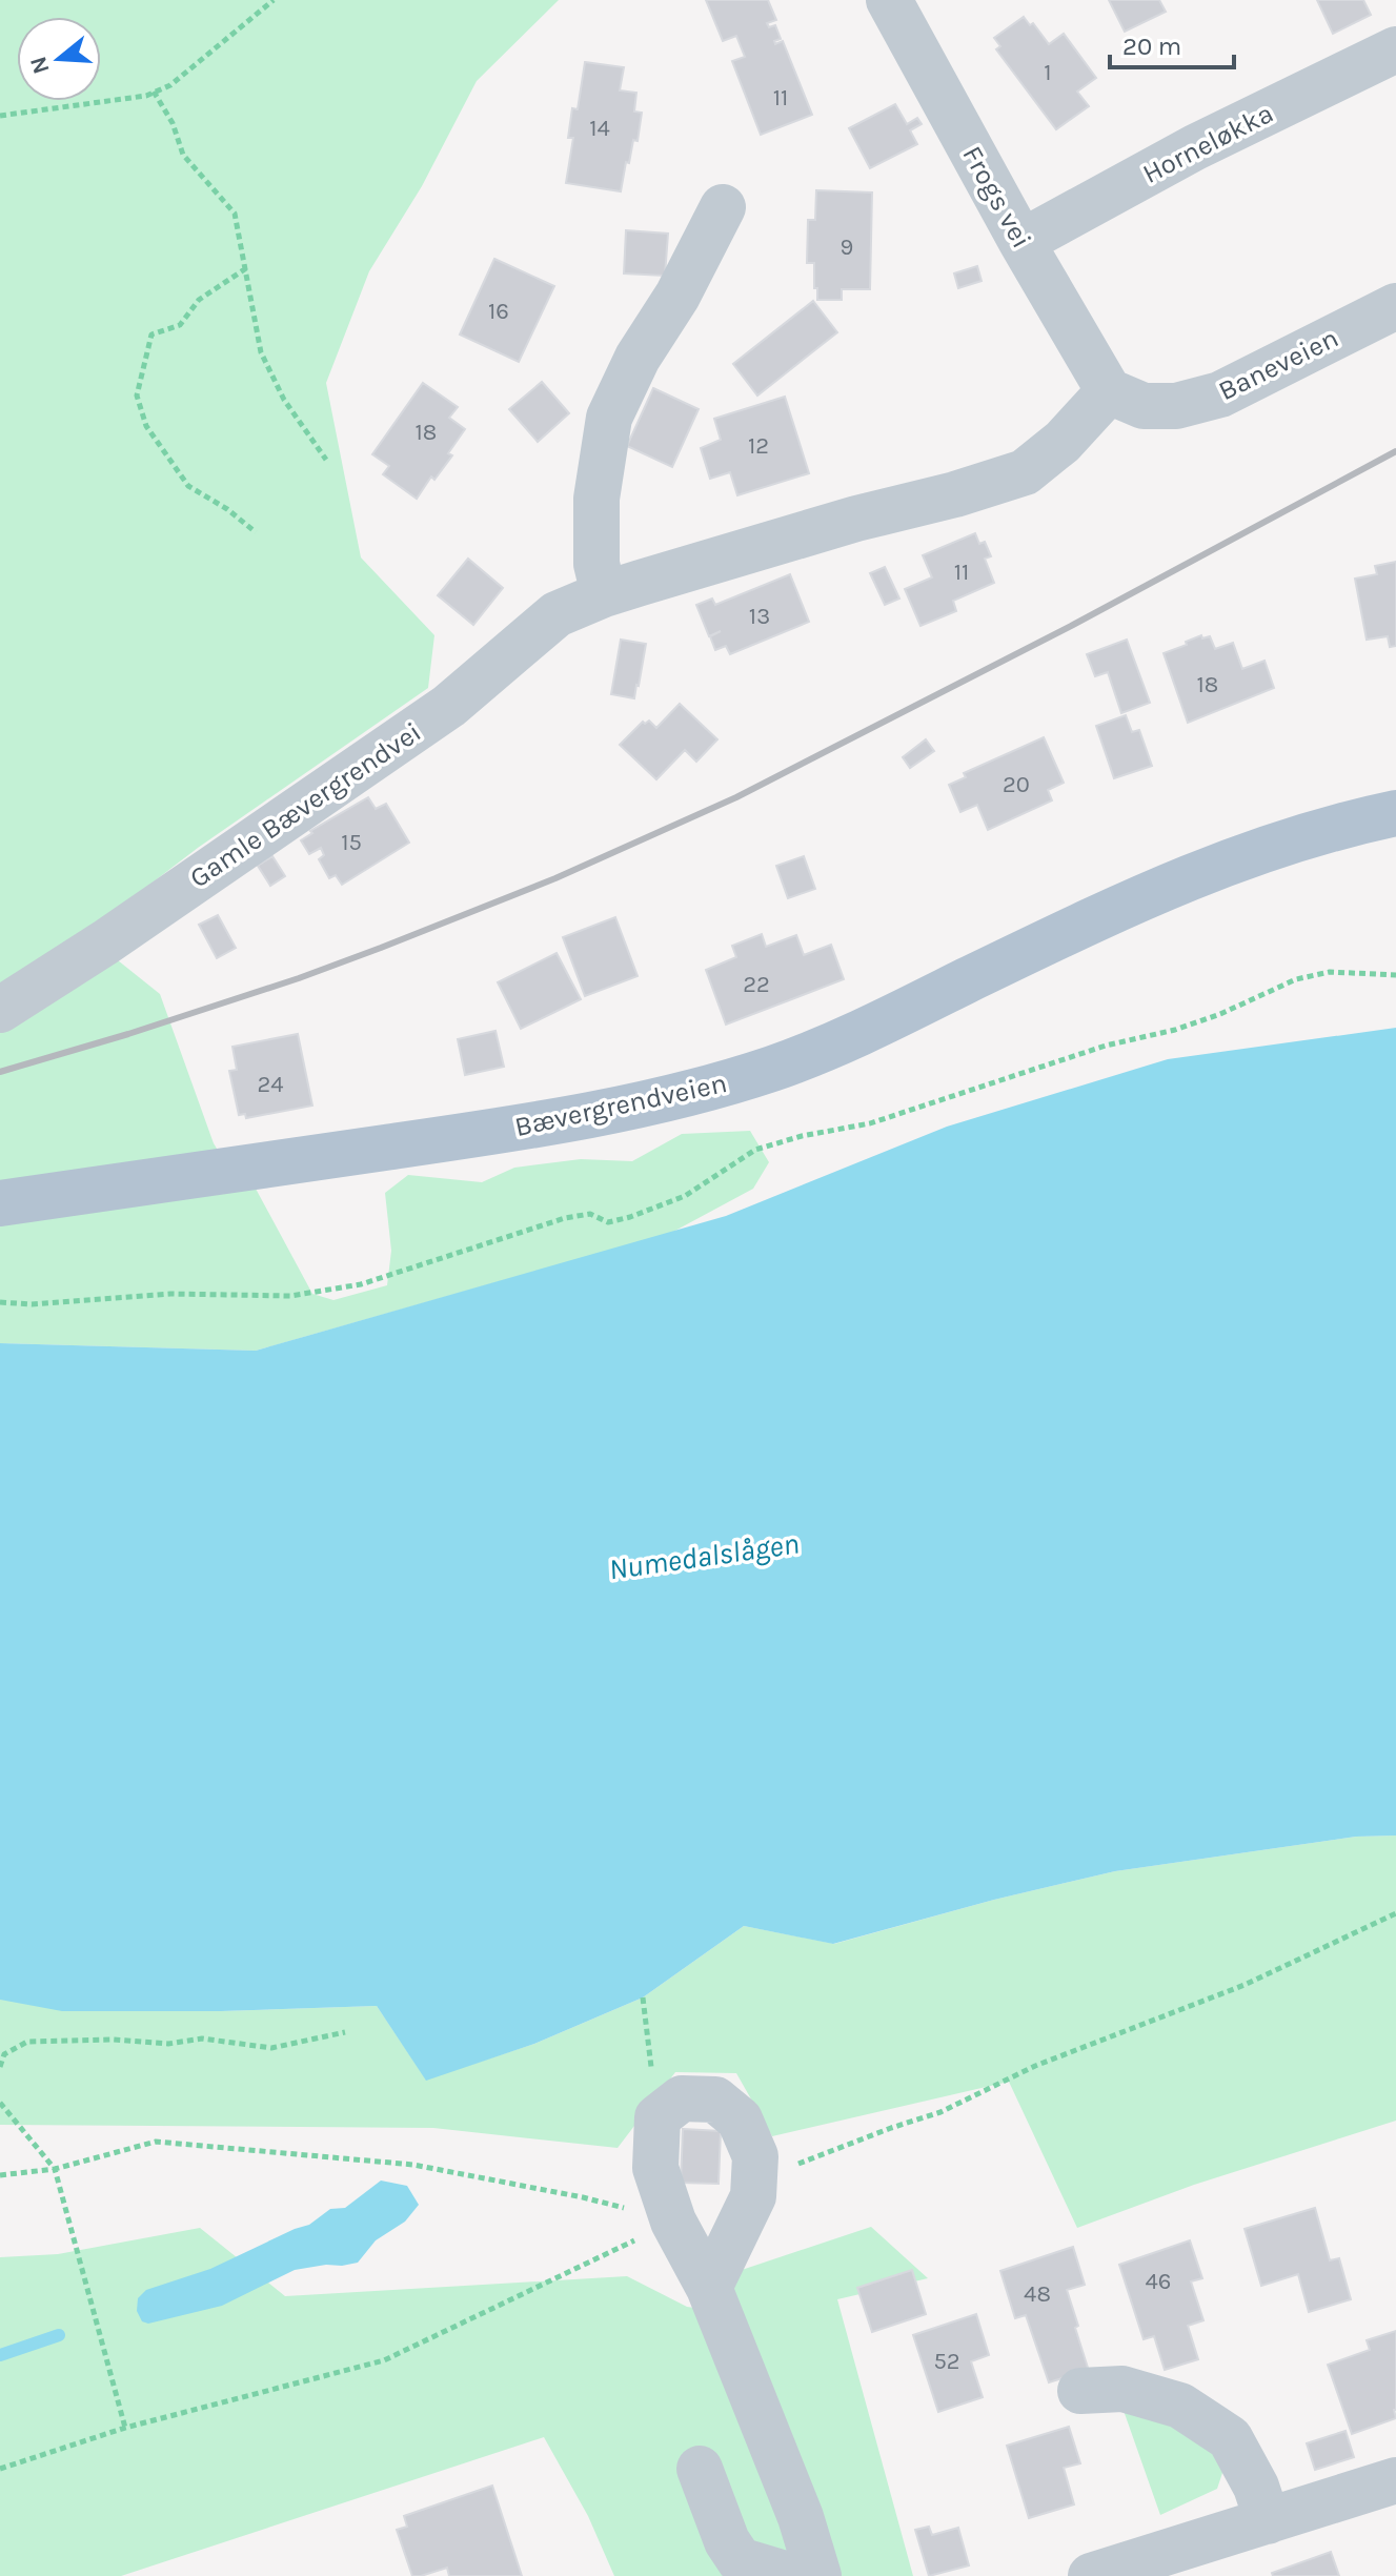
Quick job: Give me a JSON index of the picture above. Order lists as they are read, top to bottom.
{
  "streets": {
    "main road": ["Bævergrendveien"],
    "street": [
      "Horneløkka",
      "Frogs vei",
      "Baneveien",
      "Gamle Bævergrendvei"
    ]
  },
  "crossings": [
    ["Horneløkka", "Frogs vei"],
    ["Frogs vei", "Baneveien"],
    ["Frogs vei", "Gamle Bævergrendvei"],
    ["Baneveien", "Gamle Bævergrendvei"]
  ],
  "water": ["Numedalslågen"],
  "house_numbers": [
    "1",
    "11",
    "14",
    "9",
    "16",
    "18",
    "12",
    "11",
    "13",
    "18",
    "20",
    "15",
    "22",
    "24",
    "46",
    "48",
    "52"
  ],
  "scale_bar": "20 m",
  "north": "left"
}
